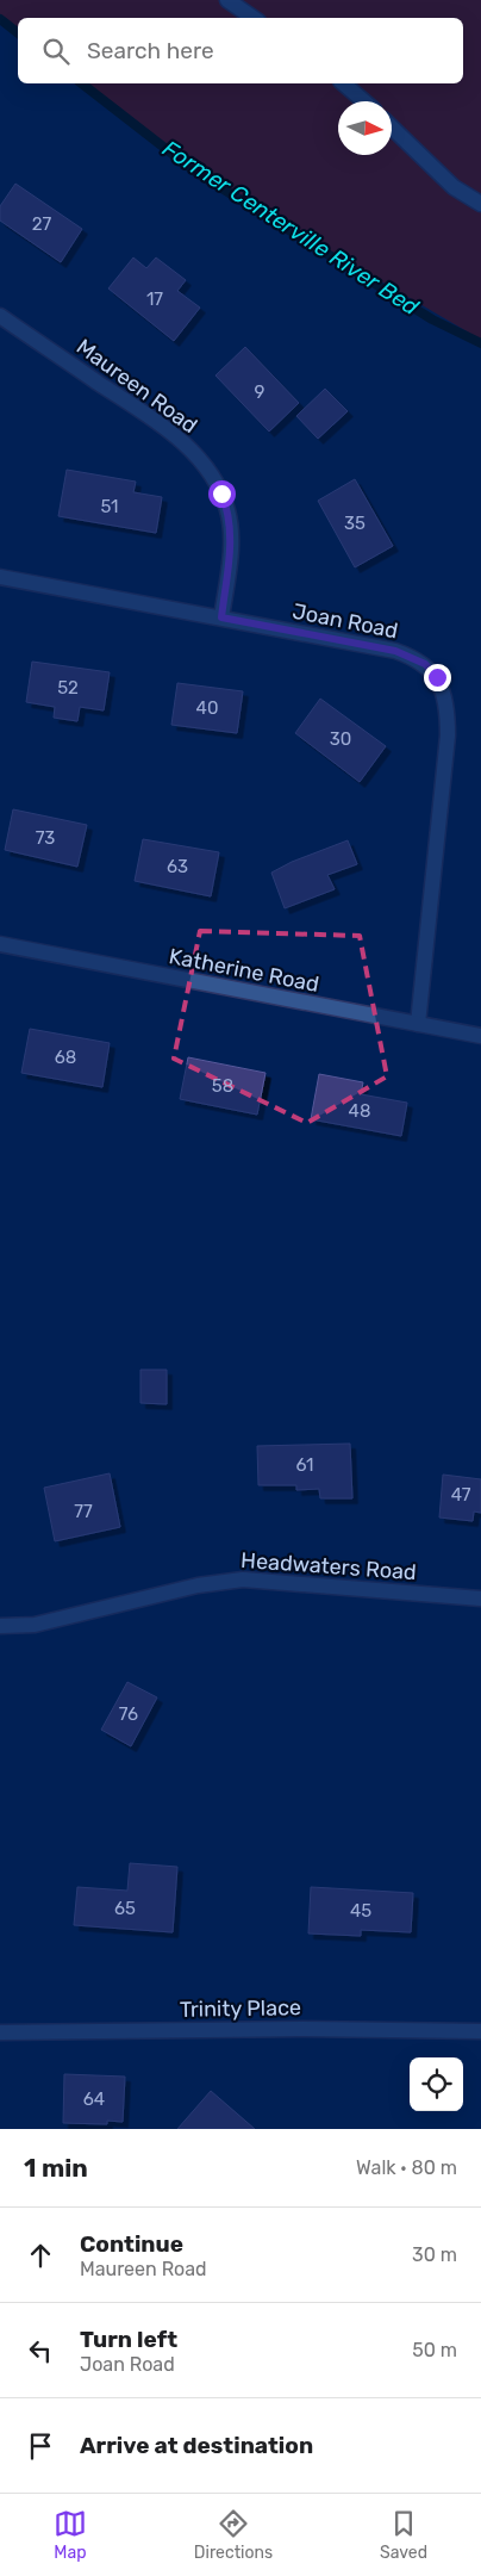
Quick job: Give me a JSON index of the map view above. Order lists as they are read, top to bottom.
{
  "streets": {
    "street": [
      "Maureen Road",
      "Joan Road",
      "Katherine Road",
      "Headwaters Road",
      "Trinity Place"
    ]
  },
  "crossings": [
    ["Maureen Road", "Joan Road"],
    ["Joan Road", "Katherine Road"]
  ],
  "water": ["Former Centerville River Bed"],
  "house_numbers": [
    "27",
    "17",
    "9",
    "51",
    "35",
    "52",
    "40",
    "30",
    "73",
    "63",
    "68",
    "58",
    "48",
    "61",
    "47",
    "77",
    "76",
    "65",
    "45",
    "64"
  ],
  "north": "right",
  "page": {
    "search": "Search here",
    "heading": ["1 min", "Walk · 80 m"],
    "list": [
      ["Continue", "Maureen Road", "30 m"],
      ["Turn left", "Joan Road", "50 m"],
      "Arrive at destination"
    ],
    "nav": ["Map", "Directions", "Saved"]
  }
}
